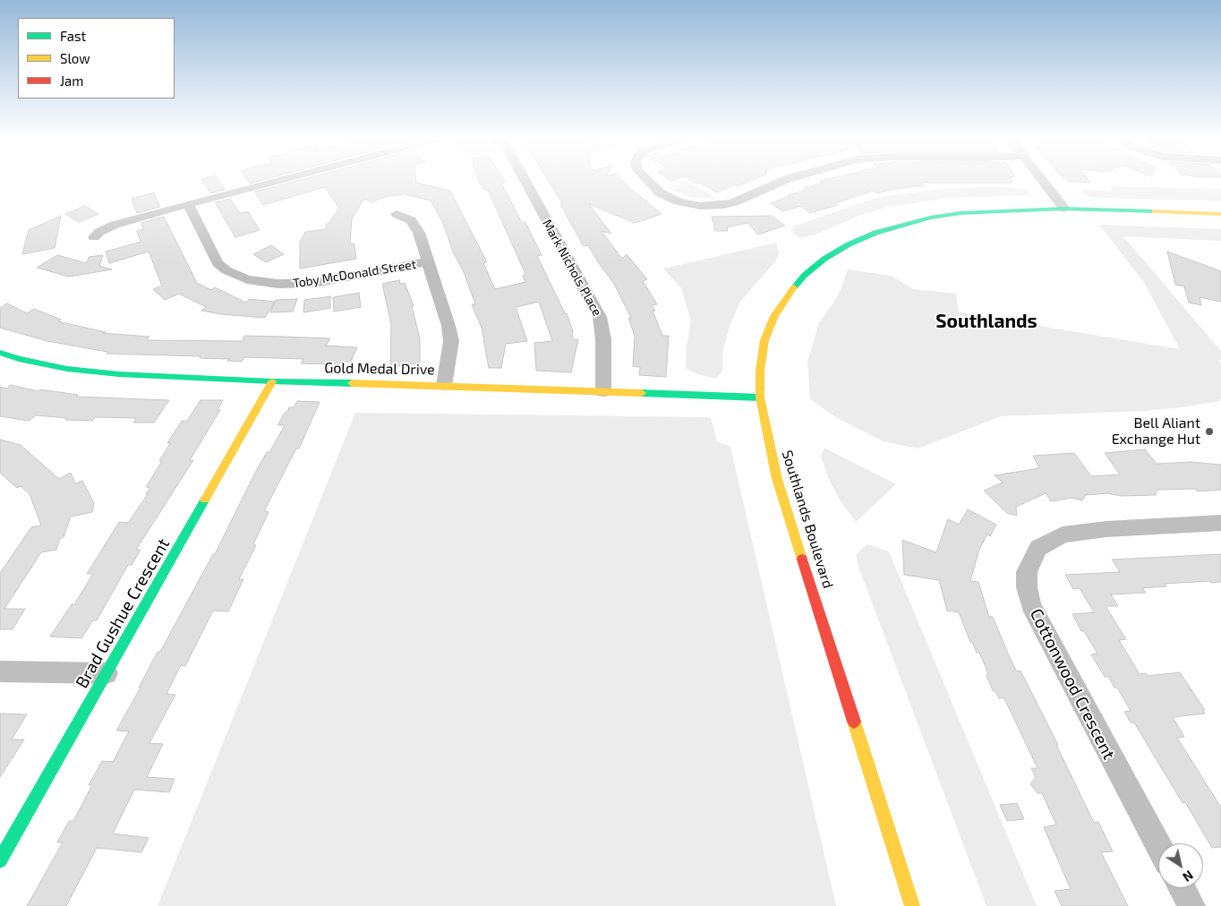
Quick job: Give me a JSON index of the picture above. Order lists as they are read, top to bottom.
{
  "streets": {
    "main road": ["Gold Medal Drive", "Southlands Boulevard", "Brad Gushue Crescent"],
    "street": ["Mark Nichols Place", "Toby McDonald Street", "Cottonwood Crescent"]
  },
  "crossings": [
    ["Mark Nichols Place", "Gold Medal Drive"],
    ["Gold Medal Drive", "Southlands Boulevard"],
    ["Gold Medal Drive", "Brad Gushue Crescent"]
  ],
  "districts": ["Southlands"],
  "places": ["Bell Aliant Exchange Hut"],
  "legend": ["Fast", "Slow", "Jam"],
  "north": "bottom right"
}
